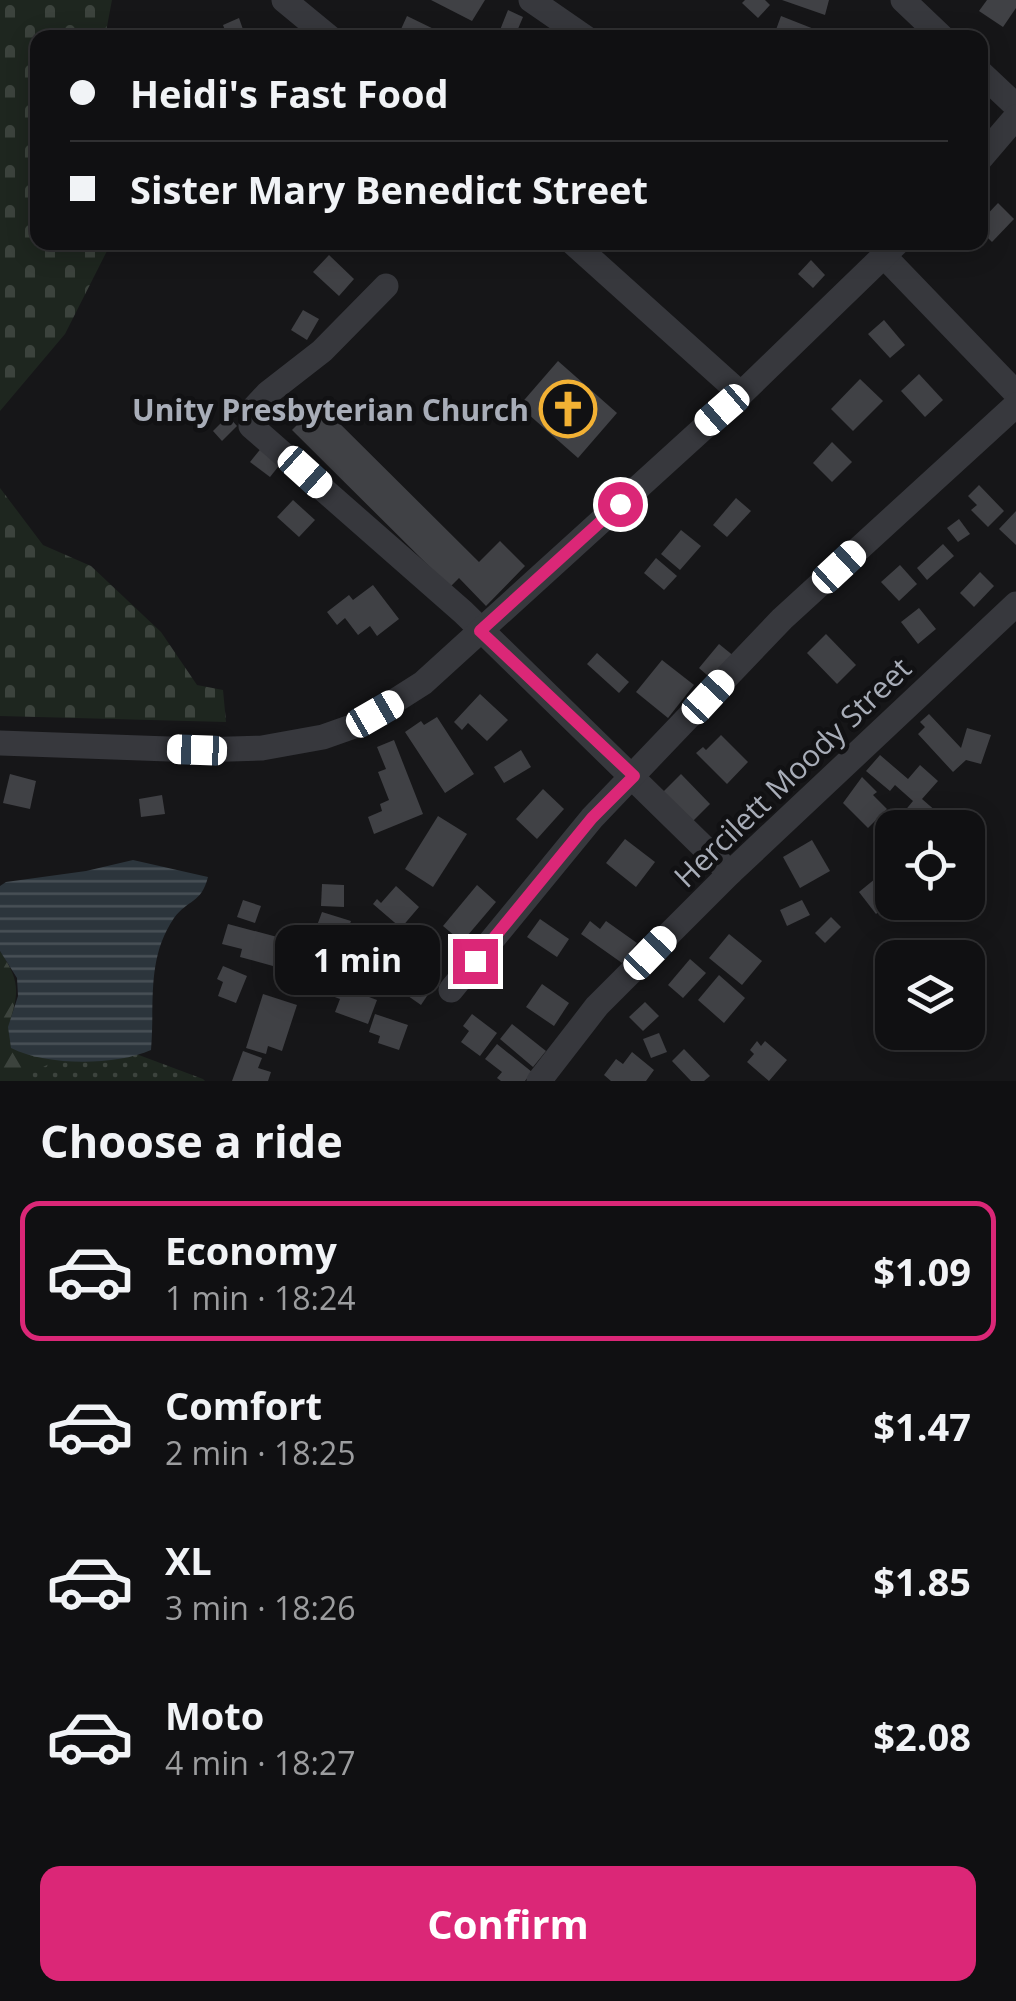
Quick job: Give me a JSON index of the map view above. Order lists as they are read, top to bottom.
{
  "streets": {
    "street": ["Hercilett Moody Street"]
  },
  "places": {
    "church": ["Unity Presbyterian Church"]
  },
  "page": {
    "banner": ["Heidi's Fast Food", "Sister Mary Benedict Street"],
    "bubble": "1 min",
    "heading": "Choose a ride",
    "list": [
      {
        "name": "Economy",
        "note": "1 min · 18:24",
        "value": "$1.09"
      },
      {
        "name": "Comfort",
        "note": "2 min · 18:25",
        "value": "$1.47"
      },
      {
        "name": "XL",
        "note": "3 min · 18:26",
        "value": "$1.85"
      },
      {
        "name": "Moto",
        "note": "4 min · 18:27",
        "value": "$2.08"
      }
    ],
    "buttons": "Confirm"
  }
}
